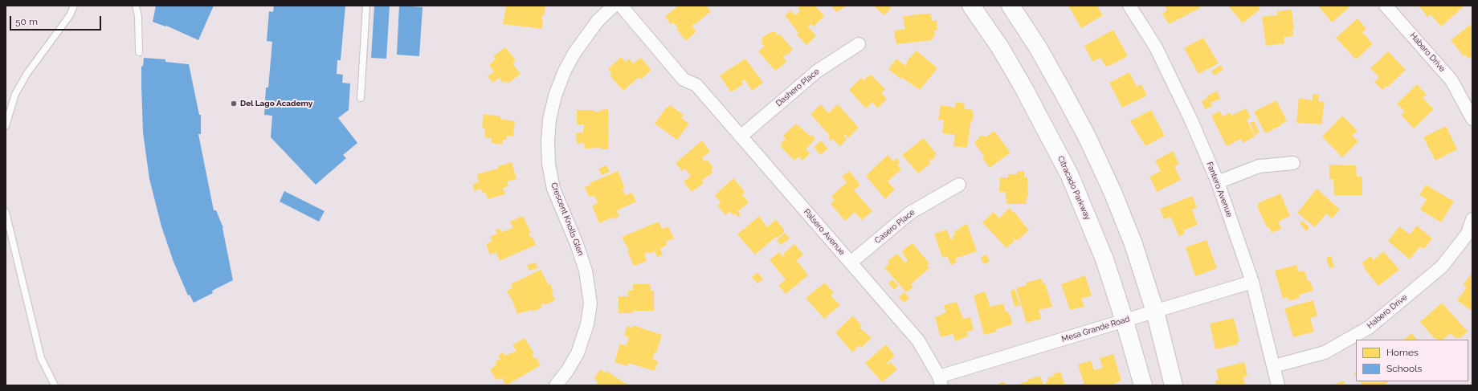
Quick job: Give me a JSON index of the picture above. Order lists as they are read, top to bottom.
{
  "streets": {
    "street": [
      "Habero Drive",
      "Dashero Place",
      "Citracado Parkway",
      "Fantero Avenue",
      "Crescent Knolls Glen",
      "Casero Place",
      "Palsero Avenue",
      "Mesa Grande Road"
    ]
  },
  "crossings": [
    ["Habero Drive", "Fantero Avenue"],
    ["Dashero Place", "Palsero Avenue"],
    ["Citracado Parkway", "Mesa Grande Road"],
    ["Fantero Avenue", "Mesa Grande Road"],
    ["Casero Place", "Palsero Avenue"],
    ["Palsero Avenue", "Mesa Grande Road"]
  ],
  "places": ["Del Lago Academy"],
  "legend": ["Homes", "Schools"],
  "scale_bar": "50 m"
}
